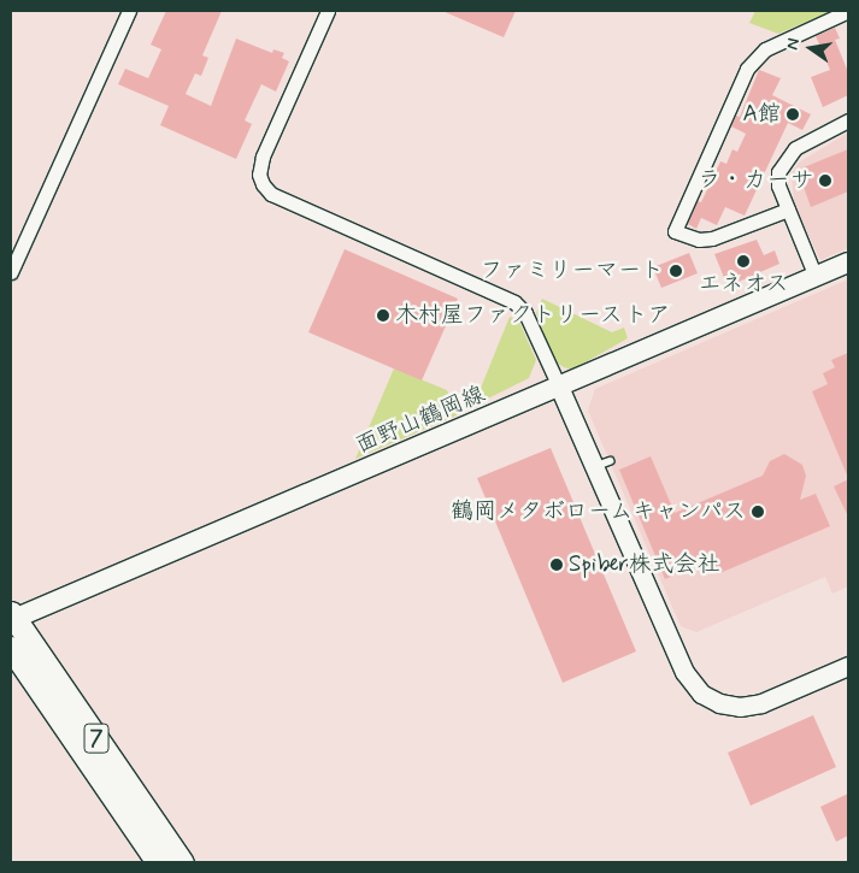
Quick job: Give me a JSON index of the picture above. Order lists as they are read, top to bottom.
{
  "streets": {
    "highway": ["7"],
    "main road": ["面野山鶴岡線"]
  },
  "crossings": [
    ["面野山鶴岡線", "7"]
  ],
  "places": [
    "A館",
    "ラ・カーサ",
    "エネオス",
    "ファミリーマート",
    "木村屋ファクトリーストア",
    "鶴岡メタボロームキャンパス",
    "Spiber株式会社"
  ],
  "north": "left"
}
